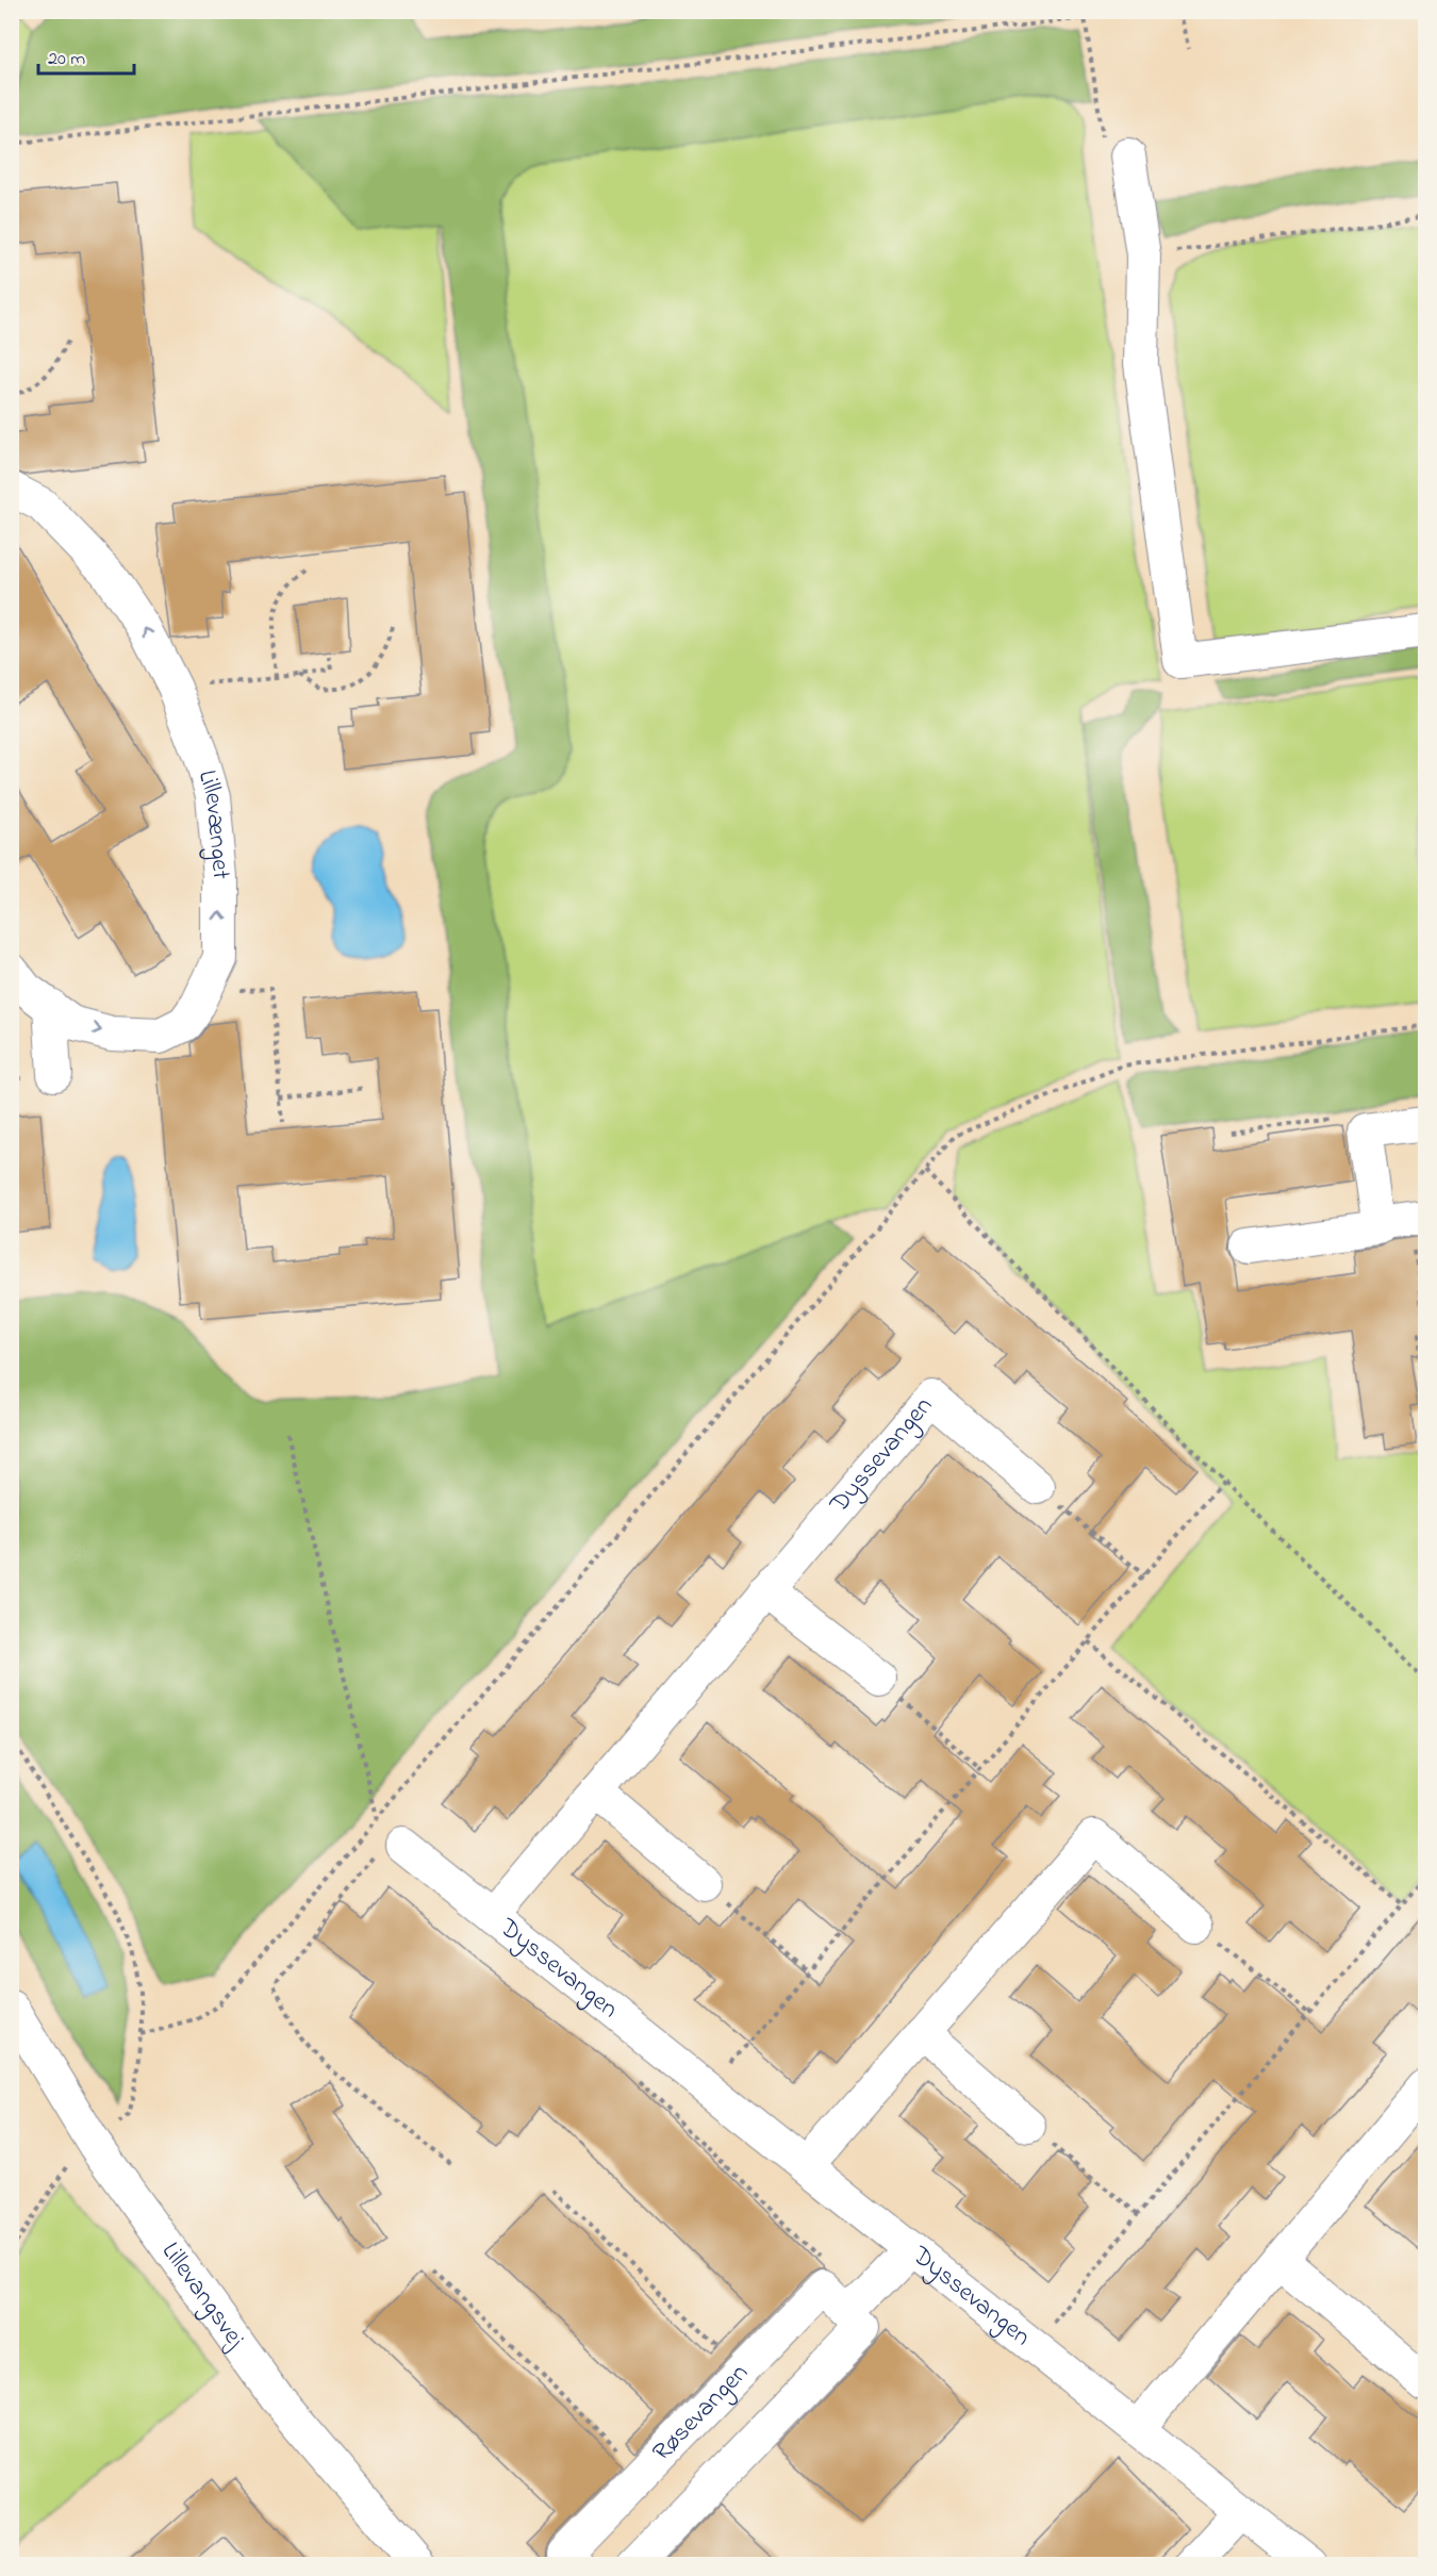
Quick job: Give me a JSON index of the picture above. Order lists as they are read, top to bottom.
{
  "streets": {
    "street": [
      "Lillevænget",
      "Dyssevangen",
      "Lillevangsvej",
      "Røsevangen"
    ]
  },
  "scale_bar": "20 m"
}
